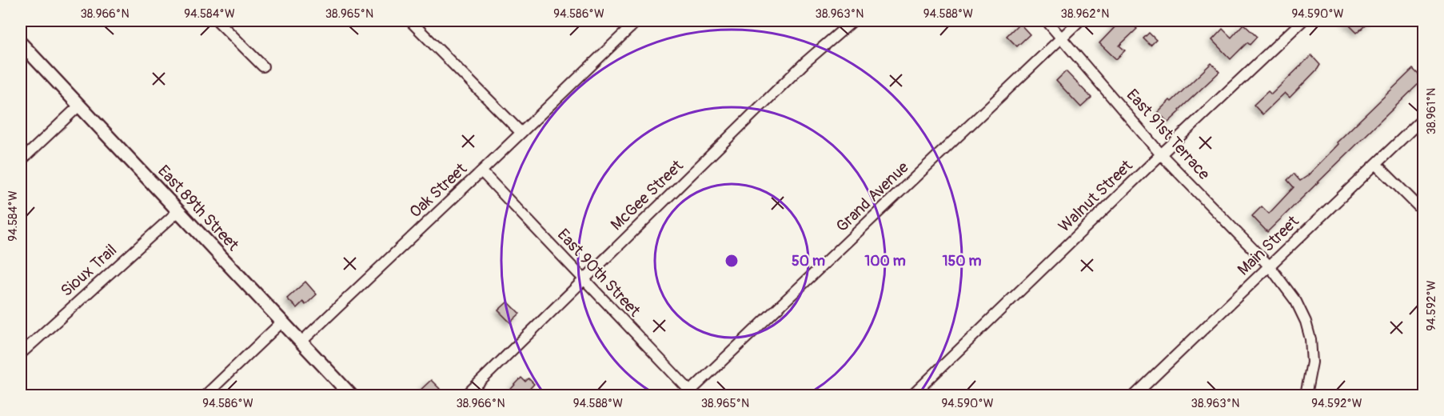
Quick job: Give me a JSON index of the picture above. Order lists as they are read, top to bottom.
{
  "streets": {
    "street": [
      "East 91st Terrace",
      "Oak Street",
      "McGee Street",
      "Walnut Street",
      "Grand Avenue",
      "East 89th Street",
      "Main Street",
      "Sioux Trail",
      "East 90th Street"
    ]
  },
  "crossings": [
    ["East 91st Terrace", "Walnut Street"],
    ["East 91st Terrace", "Grand Avenue"],
    ["East 91st Terrace", "Main Street"],
    ["Oak Street", "East 89th Street"],
    ["Oak Street", "East 90th Street"],
    ["McGee Street", "East 90th Street"],
    ["Grand Avenue", "East 90th Street"],
    ["East 89th Street", "Sioux Trail"]
  ],
  "coordinates": [
    "38.966°N",
    "94.584°W",
    "38.965°N",
    "94.586°W",
    "38.963°N",
    "94.588°W",
    "38.962°N",
    "94.590°W",
    "38.961°N",
    "94.592°W"
  ],
  "rings": ["50 m", "100 m", "150 m"]
}
